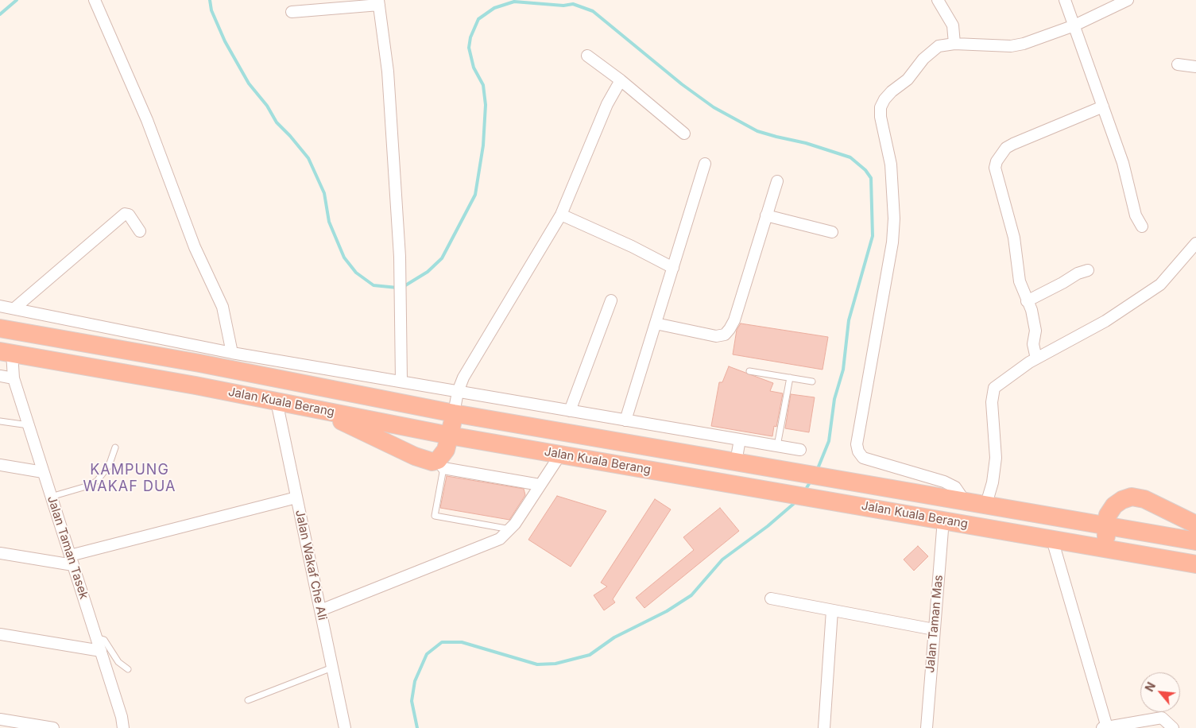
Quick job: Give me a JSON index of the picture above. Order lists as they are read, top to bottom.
{
  "streets": {
    "highway": ["Jalan Kuala Berang"],
    "street": ["Jalan Taman Tasek", "Jalan Wakaf Che Ali", "Jalan Taman Mas"]
  },
  "crossings": [
    ["Jalan Kuala Berang", "Jalan Taman Tasek"],
    ["Jalan Kuala Berang", "Jalan Wakaf Che Ali"],
    ["Jalan Kuala Berang", "Jalan Taman Mas"]
  ],
  "districts": ["KAMPUNG WAKAF DUA"],
  "north": "top left"
}
